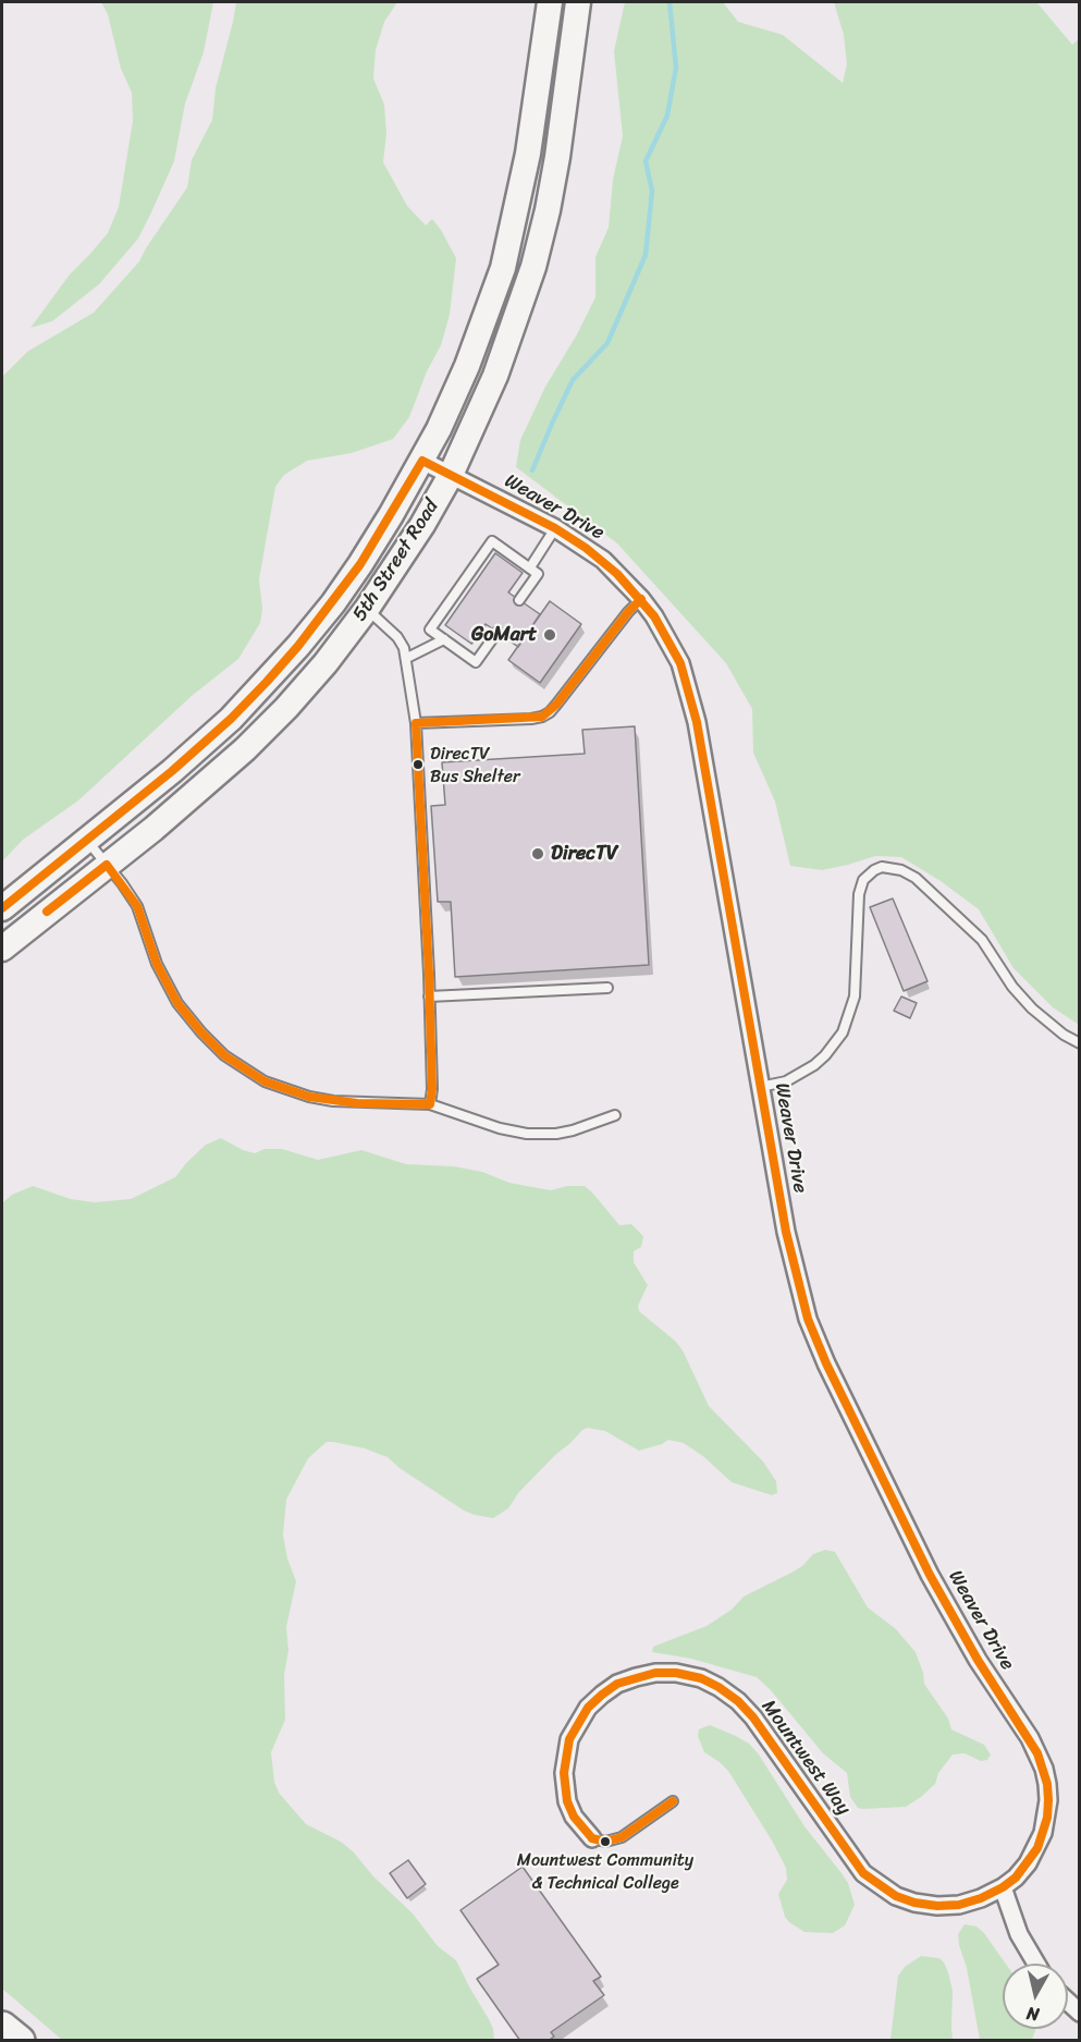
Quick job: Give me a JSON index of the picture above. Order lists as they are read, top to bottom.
{
  "streets": {
    "main road": ["5th Street Road"],
    "street": ["Weaver Drive", "Mountwest Way"]
  },
  "crossings": [
    ["Weaver Drive", "5th Street Road"],
    ["Weaver Drive", "Mountwest Way"]
  ],
  "places": [
    "GoMart",
    "DirecTV Bus Shelter",
    "DirecTV",
    "Mountwest Community & Technical College"
  ],
  "north": "bottom"
}
